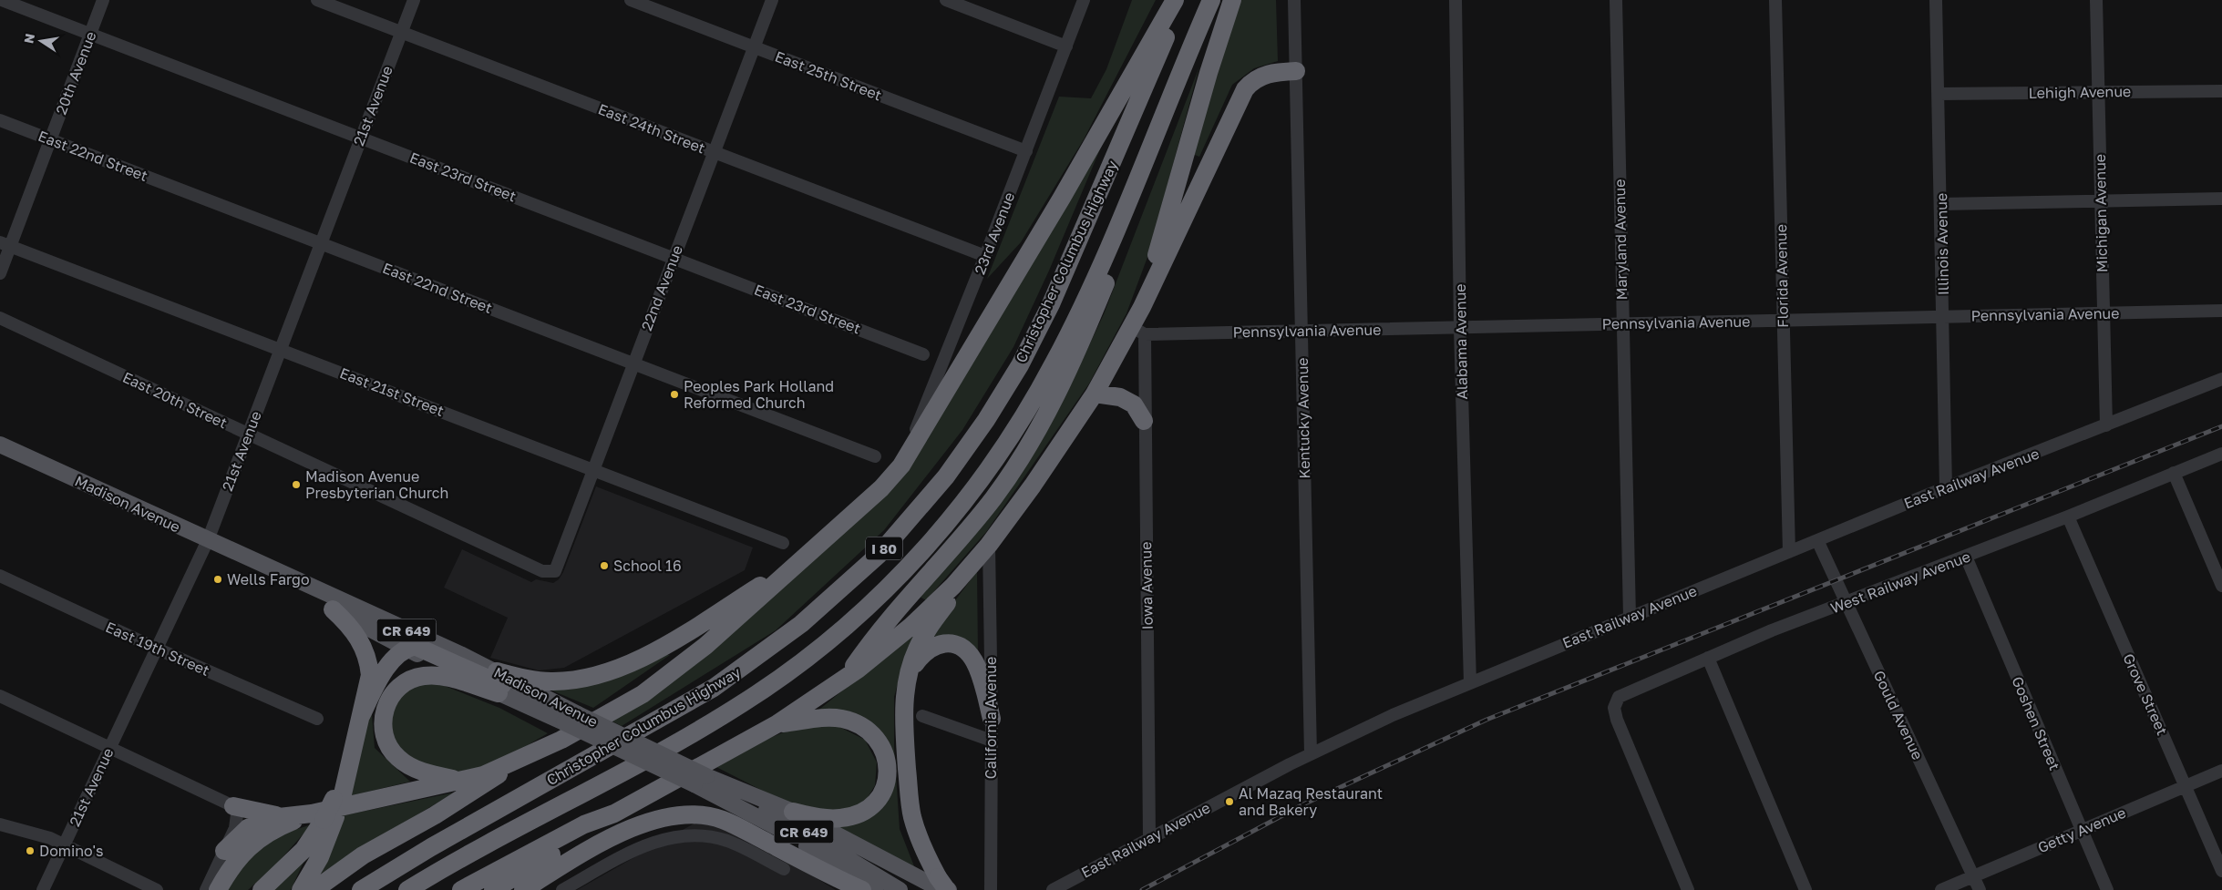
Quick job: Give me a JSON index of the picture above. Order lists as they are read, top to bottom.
{
  "streets": {
    "highway": ["Christopher Columbus Highway", "I 80"],
    "main road": ["Madison Avenue", "CR 649"],
    "street": [
      "20th Avenue",
      "East 25th Street",
      "Lehigh Avenue",
      "21st Avenue",
      "East 24th Street",
      "East 22nd Street",
      "East 23rd Street",
      "Michigan Avenue",
      "23rd Avenue",
      "Maryland Avenue",
      "Illinois Avenue",
      "Florida Avenue",
      "22nd Avenue",
      "Pennsylvania Avenue",
      "Alabama Avenue",
      "East 21st Street",
      "East 20th Street",
      "Kentucky Avenue",
      "East Railway Avenue",
      "West Railway Avenue",
      "Iowa Avenue",
      "East 19th Street",
      "Grove Street",
      "Gould Avenue",
      "California Avenue",
      "Goshen Street",
      "Getty Avenue"
    ]
  },
  "crossings": [
    ["20th Avenue", "East 22nd Street"],
    ["20th Avenue", "East 23rd Street"],
    ["20th Avenue", "East 21st Street"],
    ["East 25th Street", "23rd Avenue"],
    ["East 25th Street", "22nd Avenue"],
    ["Lehigh Avenue", "Michigan Avenue"],
    ["Lehigh Avenue", "Illinois Avenue"],
    ["21st Avenue", "East 24th Street"],
    ["21st Avenue", "East 22nd Street"],
    ["21st Avenue", "East 23rd Street"],
    ["21st Avenue", "East 21st Street"],
    ["21st Avenue", "East 20th Street"],
    ["21st Avenue", "Madison Avenue"],
    ["21st Avenue", "East 19th Street"],
    ["East 24th Street", "23rd Avenue"],
    ["East 24th Street", "22nd Avenue"],
    ["East 22nd Street", "22nd Avenue"],
    ["East 23rd Street", "22nd Avenue"],
    ["Michigan Avenue", "Pennsylvania Avenue"],
    ["Michigan Avenue", "East Railway Avenue"],
    ["Maryland Avenue", "Pennsylvania Avenue"],
    ["Maryland Avenue", "East Railway Avenue"],
    ["Illinois Avenue", "Pennsylvania Avenue"],
    ["Illinois Avenue", "East Railway Avenue"],
    ["Florida Avenue", "Pennsylvania Avenue"],
    ["Florida Avenue", "East Railway Avenue"],
    ["22nd Avenue", "East 21st Street"],
    ["22nd Avenue", "East 20th Street"],
    ["Pennsylvania Avenue", "Alabama Avenue"],
    ["Pennsylvania Avenue", "Kentucky Avenue"],
    ["Pennsylvania Avenue", "Iowa Avenue"],
    ["Alabama Avenue", "East Railway Avenue"],
    ["Kentucky Avenue", "East Railway Avenue"],
    ["East Railway Avenue", "Iowa Avenue"],
    ["East Railway Avenue", "Gould Avenue"],
    ["West Railway Avenue", "Grove Street"],
    ["West Railway Avenue", "Gould Avenue"],
    ["West Railway Avenue", "Goshen Street"],
    ["Grove Street", "Getty Avenue"],
    ["Gould Avenue", "Getty Avenue"],
    ["Goshen Street", "Getty Avenue"]
  ],
  "places": [
    "Peoples Park Holland Reformed Church",
    "Madison Avenue Presbyterian Church",
    "School 16",
    "Wells Fargo",
    "Al Mazaq Restaurant and Bakery",
    "Domino's"
  ],
  "north": "left"
}
